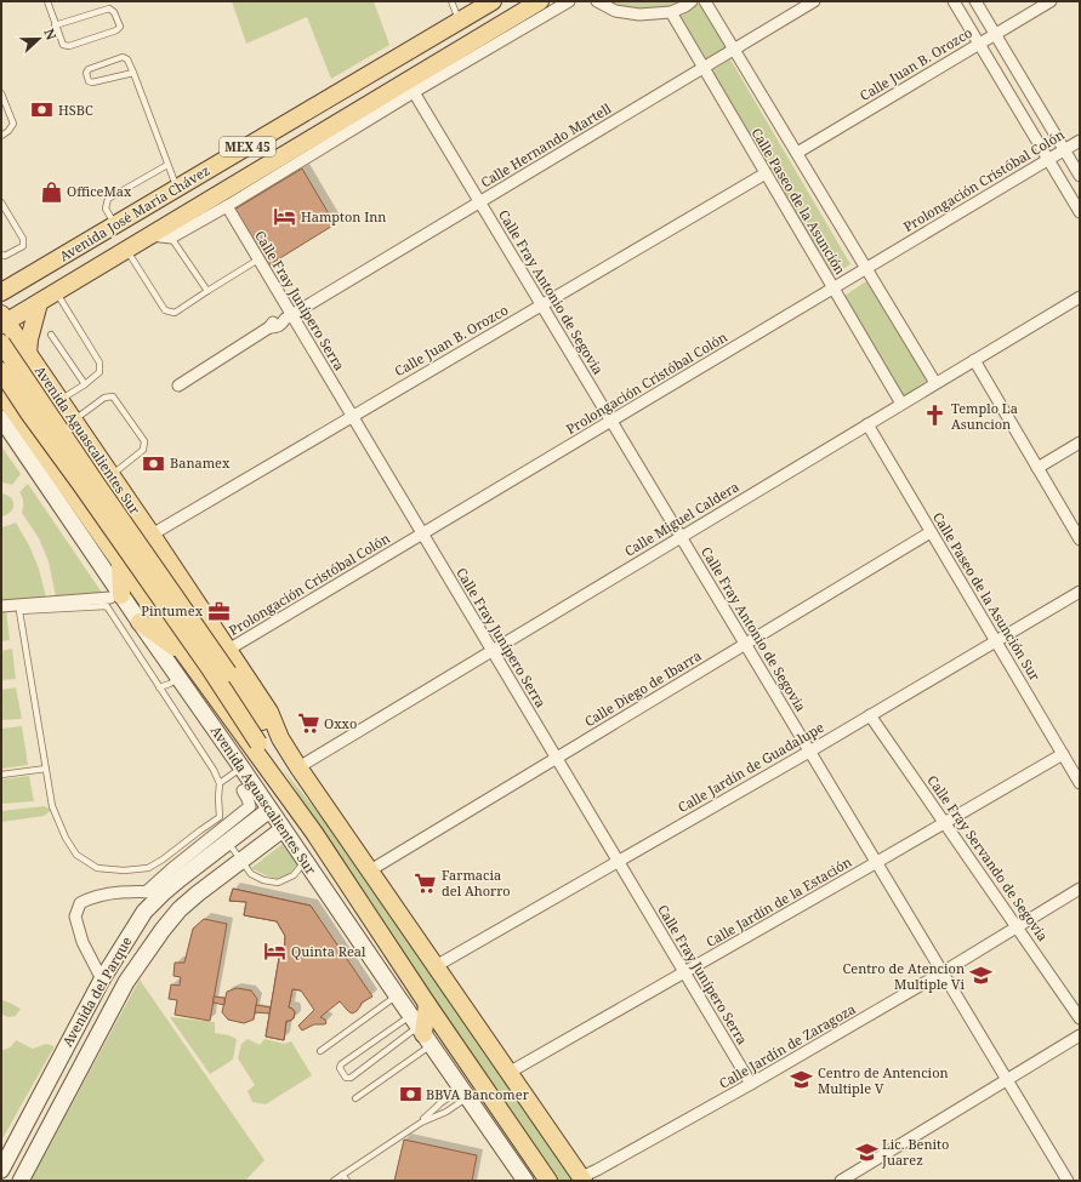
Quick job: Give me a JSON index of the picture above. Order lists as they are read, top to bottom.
{
  "streets": {
    "main road": ["MEX 45", "Avenida José María Chávez", "Avenida Aguascalientes Sur"],
    "street": [
      "Calle Juan B. Orozco",
      "Calle Hernando Martell",
      "Prolongación Cristóbal Colón",
      "Calle Paseo de la Asunción",
      "Calle Fray Antonio de Segovia",
      "Calle Fray Junípero Serra",
      "Calle Miguel Caldera",
      "Calle Paseo de la Asunción Sur",
      "Calle Diego de Ibarra",
      "Calle Jardín de Guadalupe",
      "Calle Fray Servando de Segovia",
      "Calle Jardín de la Estación",
      "Avenida del Parque",
      "Calle Jardín de Zaragoza"
    ]
  },
  "crossings": [
    ["Calle Juan B. Orozco", "Calle Paseo de la Asunción"],
    ["Calle Juan B. Orozco", "Calle Fray Antonio de Segovia"],
    ["Calle Juan B. Orozco", "Calle Fray Junípero Serra"],
    ["Calle Juan B. Orozco", "Avenida Aguascalientes Sur"],
    ["Calle Hernando Martell", "Calle Paseo de la Asunción"],
    ["Calle Hernando Martell", "Calle Fray Antonio de Segovia"],
    ["Calle Hernando Martell", "Calle Fray Junípero Serra"],
    ["Prolongación Cristóbal Colón", "Calle Paseo de la Asunción"],
    ["Prolongación Cristóbal Colón", "Calle Fray Antonio de Segovia"],
    ["Prolongación Cristóbal Colón", "Calle Fray Junípero Serra"],
    ["Prolongación Cristóbal Colón", "Avenida Aguascalientes Sur"],
    ["Calle Paseo de la Asunción", "Calle Miguel Caldera"],
    ["Avenida José María Chávez", "Avenida Aguascalientes Sur"],
    ["Calle Fray Antonio de Segovia", "Calle Miguel Caldera"],
    ["Calle Fray Antonio de Segovia", "Calle Diego de Ibarra"],
    ["Calle Fray Antonio de Segovia", "Calle Jardín de Guadalupe"],
    ["Calle Fray Antonio de Segovia", "Calle Jardín de la Estación"],
    ["Calle Fray Antonio de Segovia", "Calle Jardín de Zaragoza"],
    ["Calle Fray Junípero Serra", "Calle Miguel Caldera"],
    ["Calle Fray Junípero Serra", "Calle Diego de Ibarra"],
    ["Calle Fray Junípero Serra", "Calle Jardín de Guadalupe"],
    ["Calle Fray Junípero Serra", "Calle Jardín de la Estación"],
    ["Calle Fray Junípero Serra", "Calle Jardín de Zaragoza"],
    ["Avenida Aguascalientes Sur", "Calle Miguel Caldera"],
    ["Avenida Aguascalientes Sur", "Calle Diego de Ibarra"],
    ["Avenida Aguascalientes Sur", "Calle Jardín de Guadalupe"],
    ["Avenida Aguascalientes Sur", "Calle Jardín de la Estación"],
    ["Avenida Aguascalientes Sur", "Avenida del Parque"],
    ["Avenida Aguascalientes Sur", "Calle Jardín de Zaragoza"],
    ["Calle Miguel Caldera", "Calle Paseo de la Asunción Sur"],
    ["Calle Paseo de la Asunción Sur", "Calle Diego de Ibarra"],
    ["Calle Paseo de la Asunción Sur", "Calle Jardín de Guadalupe"],
    ["Calle Paseo de la Asunción Sur", "Calle Jardín de la Estación"],
    ["Calle Jardín de Guadalupe", "Calle Fray Servando de Segovia"],
    ["Calle Fray Servando de Segovia", "Calle Jardín de la Estación"],
    ["Calle Fray Servando de Segovia", "Calle Jardín de Zaragoza"]
  ],
  "places": {
    "bank": ["HSBC", "Banamex", "BBVA Bancomer"],
    "shop": ["OfficeMax"],
    "hotel": ["Hampton Inn", "Quinta Real"],
    "church": ["Templo La Asuncion"],
    "office": ["Pintumex"],
    "supermarket": ["Oxxo", "Farmacia del Ahorro"],
    "school or university": ["Centro de Atencion Multiple Vi", "Centro de Antencion Multiple V", "Lic. Benito Juarez"]
  },
  "north": "right"
}
